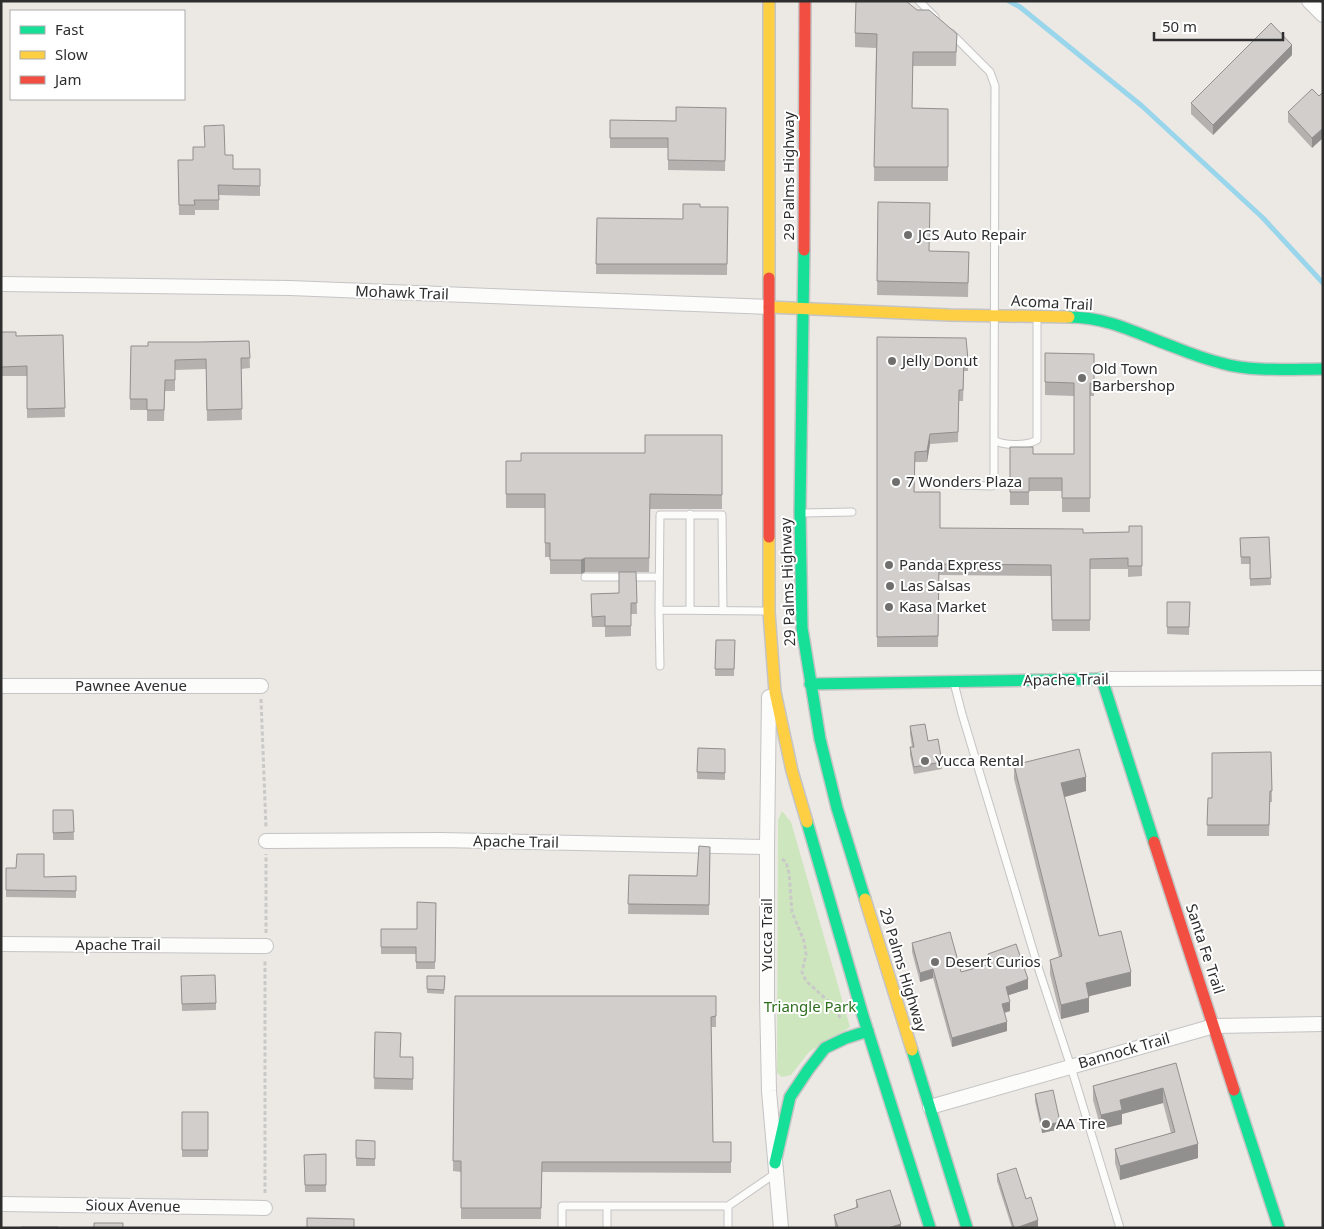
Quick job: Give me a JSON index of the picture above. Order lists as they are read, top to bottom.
{
  "streets": {
    "main road": [
      "29 Palms Highway",
      "Mohawk Trail",
      "Acoma Trail",
      "Apache Trail",
      "Santa Fe Trail"
    ],
    "street": [
      "Pawnee Avenue",
      "Yucca Trail",
      "Bannock Trail",
      "Sioux Avenue"
    ]
  },
  "crossings": [
    ["29 Palms Highway", "Mohawk Trail"],
    ["29 Palms Highway", "Acoma Trail"],
    ["29 Palms Highway", "Apache Trail"],
    ["29 Palms Highway", "Yucca Trail"],
    ["29 Palms Highway", "Bannock Trail"],
    ["Mohawk Trail", "Acoma Trail"],
    ["Apache Trail", "Yucca Trail"],
    ["Apache Trail", "Santa Fe Trail"],
    ["Santa Fe Trail", "Bannock Trail"]
  ],
  "parks": ["Triangle Park"],
  "places": [
    "JCS Auto Repair",
    "Jelly Donut",
    "Old Town Barbershop",
    "7 Wonders Plaza",
    "Panda Express",
    "Las Salsas",
    "Kasa Market",
    "Yucca Rental",
    "Desert Curios",
    "AA Tire"
  ],
  "legend": ["Fast", "Slow", "Jam"],
  "scale_bar": "50 m"
}
